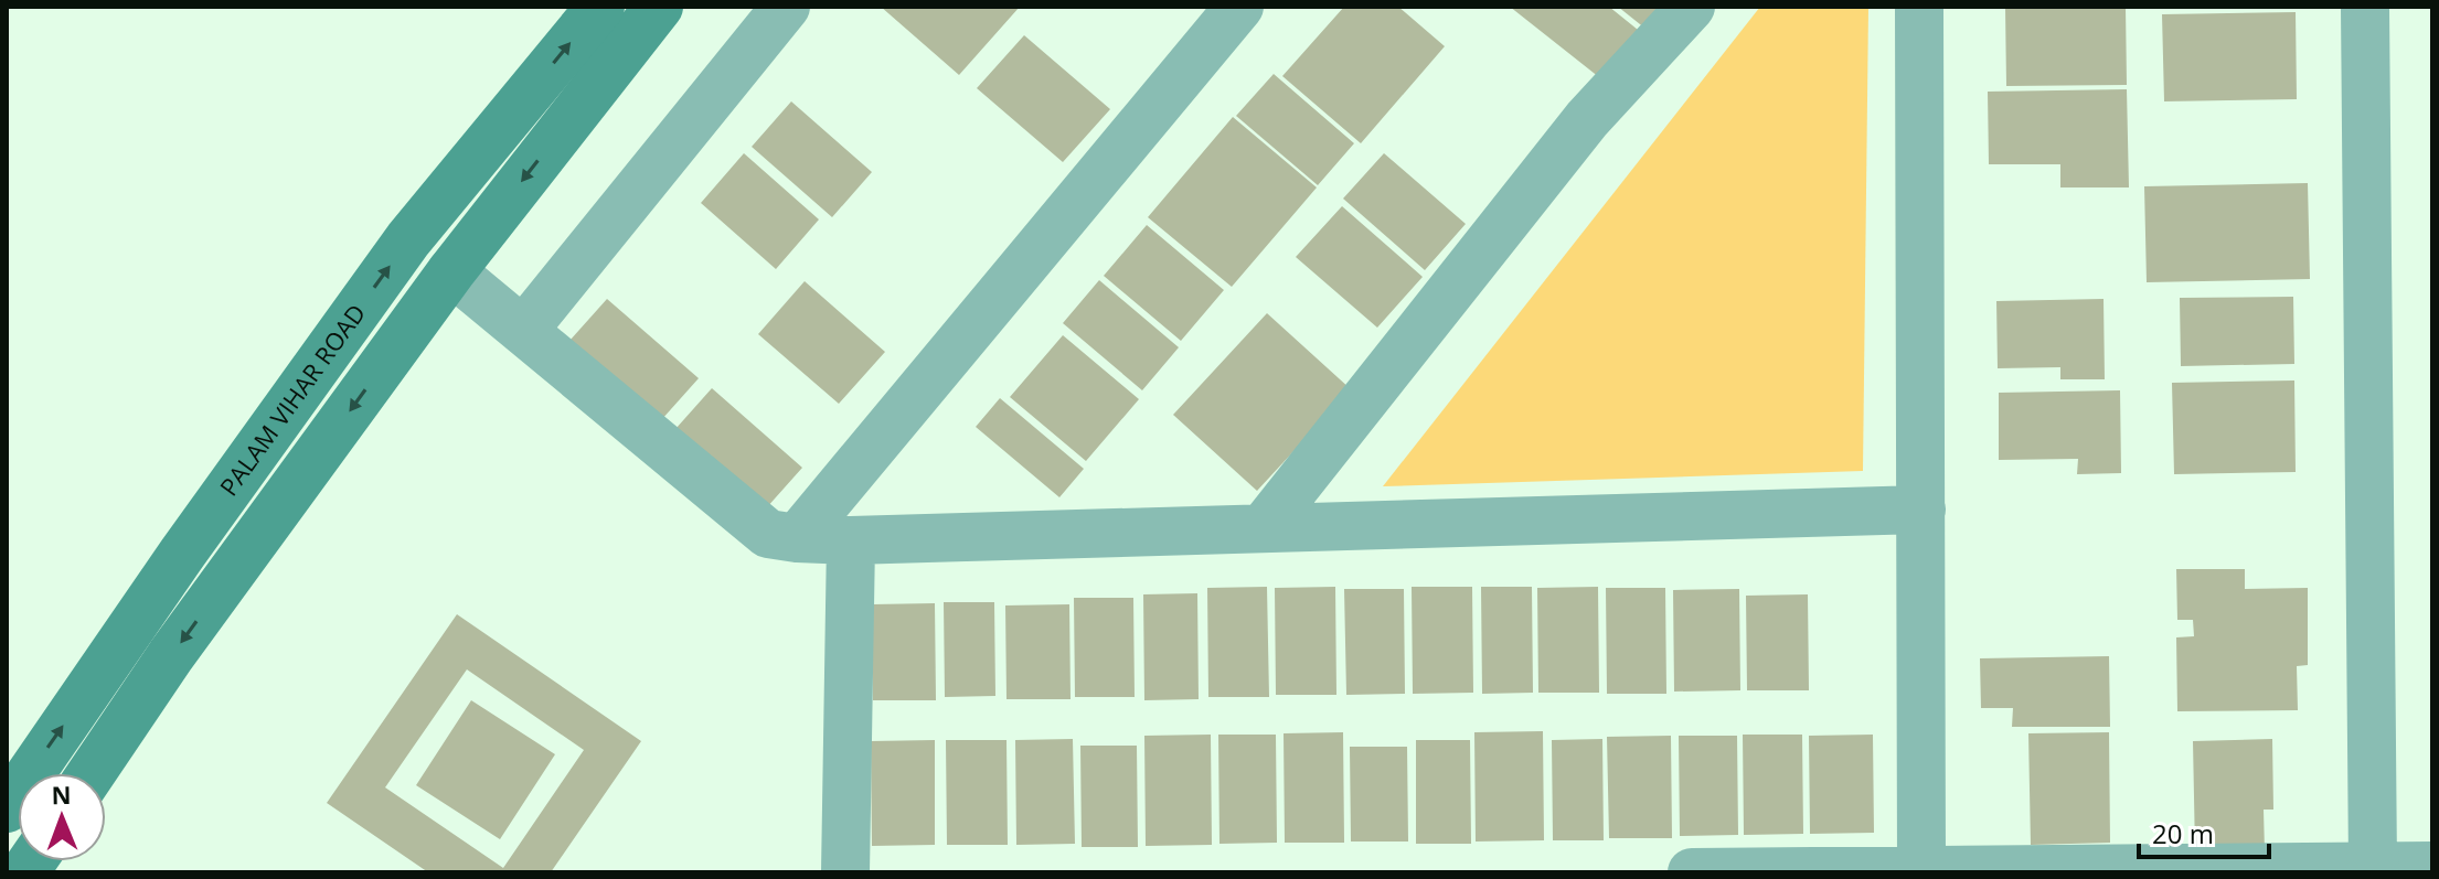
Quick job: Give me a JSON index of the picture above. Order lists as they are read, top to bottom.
{
  "streets": {
    "street": ["PALAM VIHAR ROAD"]
  },
  "scale_bar": "20 m",
  "north": "top"
}
